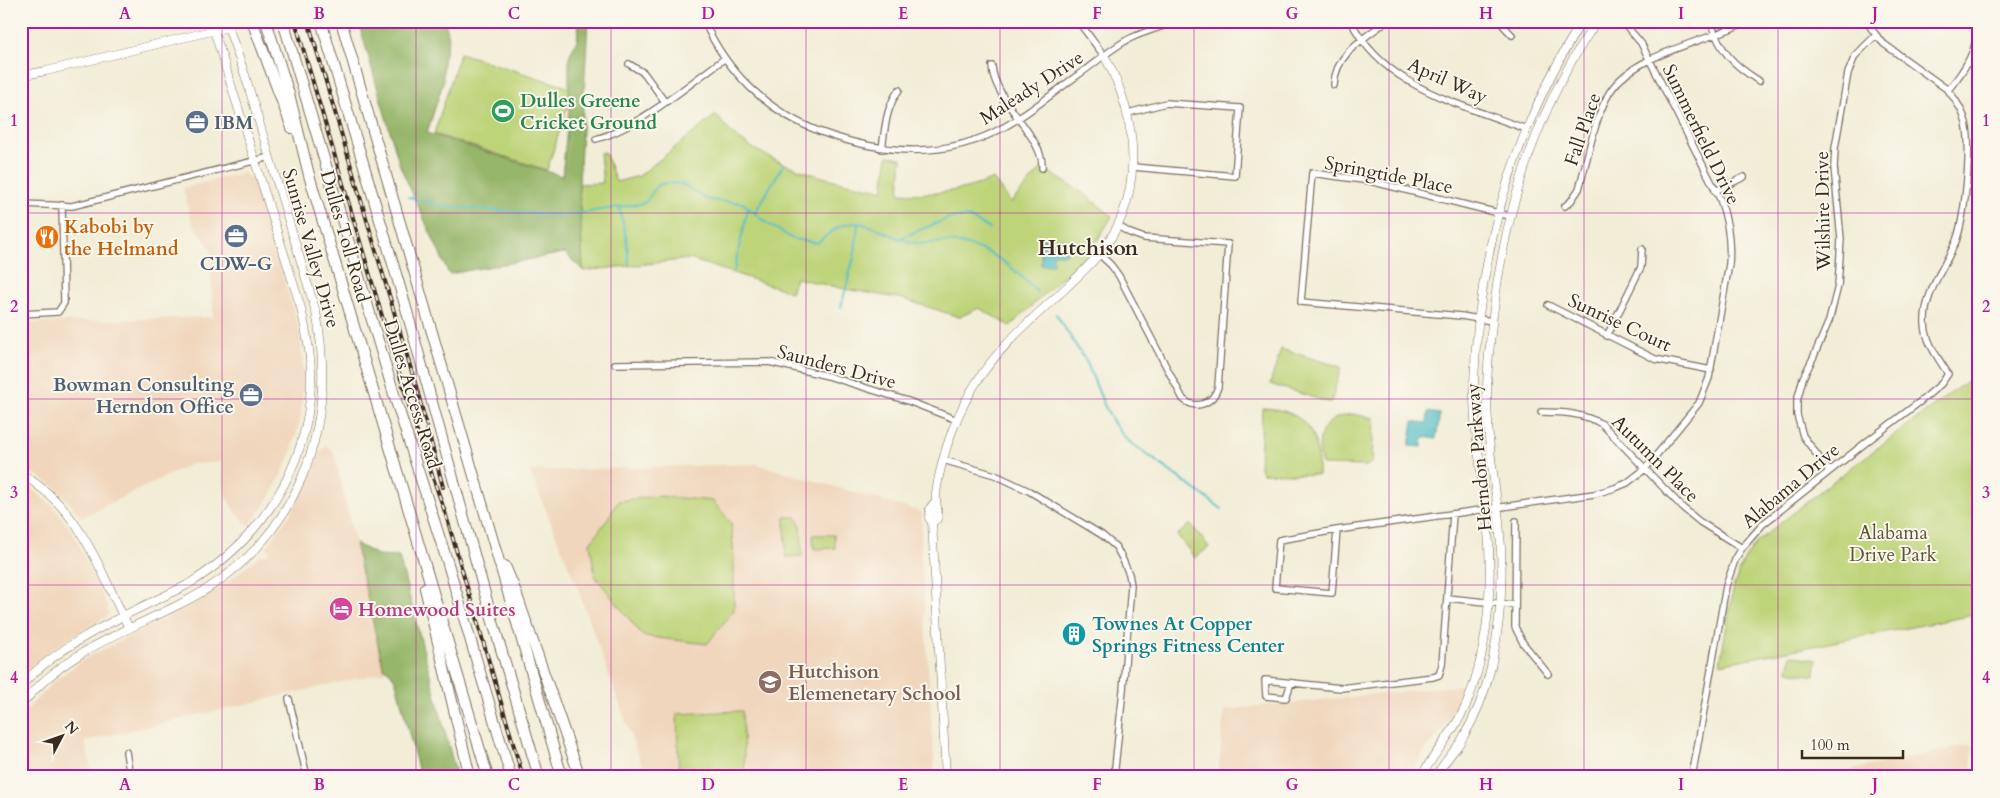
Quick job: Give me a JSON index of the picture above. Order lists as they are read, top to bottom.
{
  "streets": {
    "highway": ["Dulles Toll Road", "Dulles Access Road"],
    "main road": ["Sunrise Valley Drive", "Herndon Parkway"],
    "street": [
      "April Way",
      "Maleady Drive",
      "Fall Place",
      "Summerfield Drive",
      "Springtide Place",
      "Wilshire Drive",
      "Sunrise Court",
      "Saunders Drive",
      "Autumn Place",
      "Alabama Drive"
    ]
  },
  "crossings": [
    ["April Way", "Herndon Parkway"],
    ["Fall Place", "Summerfield Drive"],
    ["Summerfield Drive", "Sunrise Court"],
    ["Summerfield Drive", "Herndon Parkway"],
    ["Summerfield Drive", "Autumn Place"],
    ["Springtide Place", "Herndon Parkway"],
    ["Wilshire Drive", "Alabama Drive"],
    ["Autumn Place", "Alabama Drive"]
  ],
  "districts": ["Hutchison"],
  "parks": ["Alabama Drive Park"],
  "places": {
    "sports": ["Dulles Greene Cricket Ground"],
    "office": ["IBM", "CDW-G", "Bowman Consulting Herndon Office"],
    "restaurant": ["Kabobi by the Helmand"],
    "hotel": ["Homewood Suites"],
    "building": ["Townes At Copper Springs Fitness Center"],
    "school or university": ["Hutchison Elemenetary School"]
  },
  "scale_bar": "100 m",
  "north": "top right",
  "grid": {
    "columns": [
      "A",
      "B",
      "C",
      "D",
      "E",
      "F",
      "G",
      "H",
      "I",
      "J"
    ],
    "rows": [
      "1",
      "2",
      "3",
      "4"
    ]
  }
}
